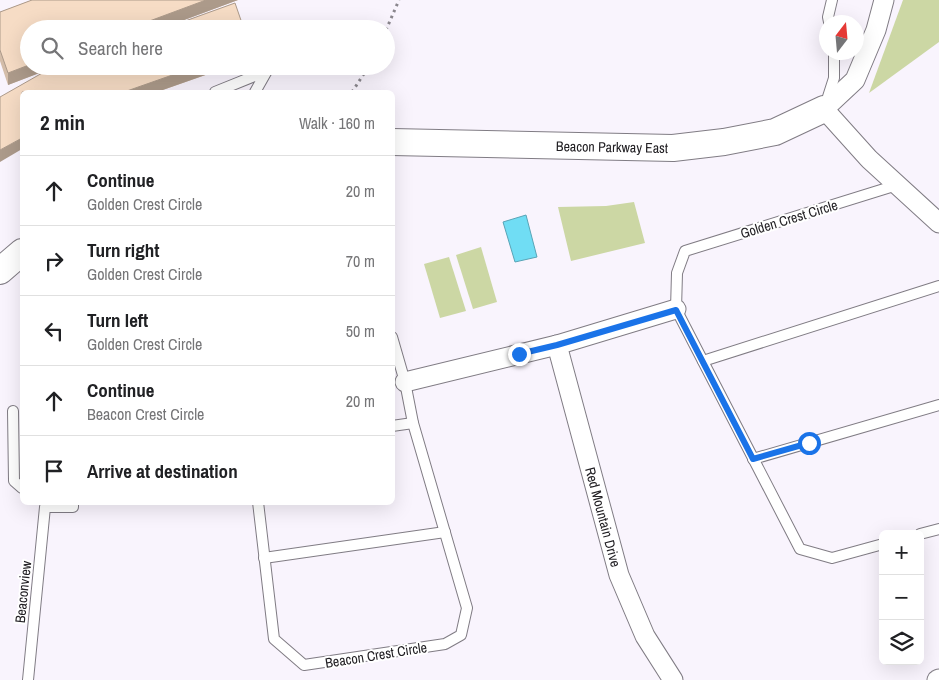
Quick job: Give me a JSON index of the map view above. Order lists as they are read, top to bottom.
{
  "streets": {
    "street": ["Beacon Parkway East", "Red Mountain Drive"],
    "lane": ["Golden Crest Circle", "Beaconview", "Beacon Crest Circle"]
  },
  "north": "top",
  "page": {
    "search": "Search here",
    "heading": ["2 min", "Walk · 160 m"],
    "list": [
      ["Continue", "Golden Crest Circle", "20 m"],
      ["Turn right", "Golden Crest Circle", "70 m"],
      ["Turn left", "Golden Crest Circle", "50 m"],
      ["Continue", "Beacon Crest Circle", "20 m"],
      "Arrive at destination"
    ],
    "map_buttons": ["+", "−"]
  }
}
